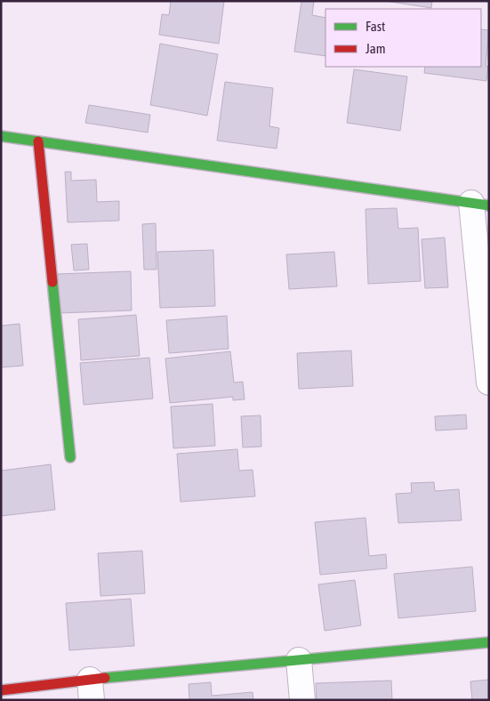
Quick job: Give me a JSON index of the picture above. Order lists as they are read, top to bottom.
{
  "legend": ["Fast", "Jam"]
}
